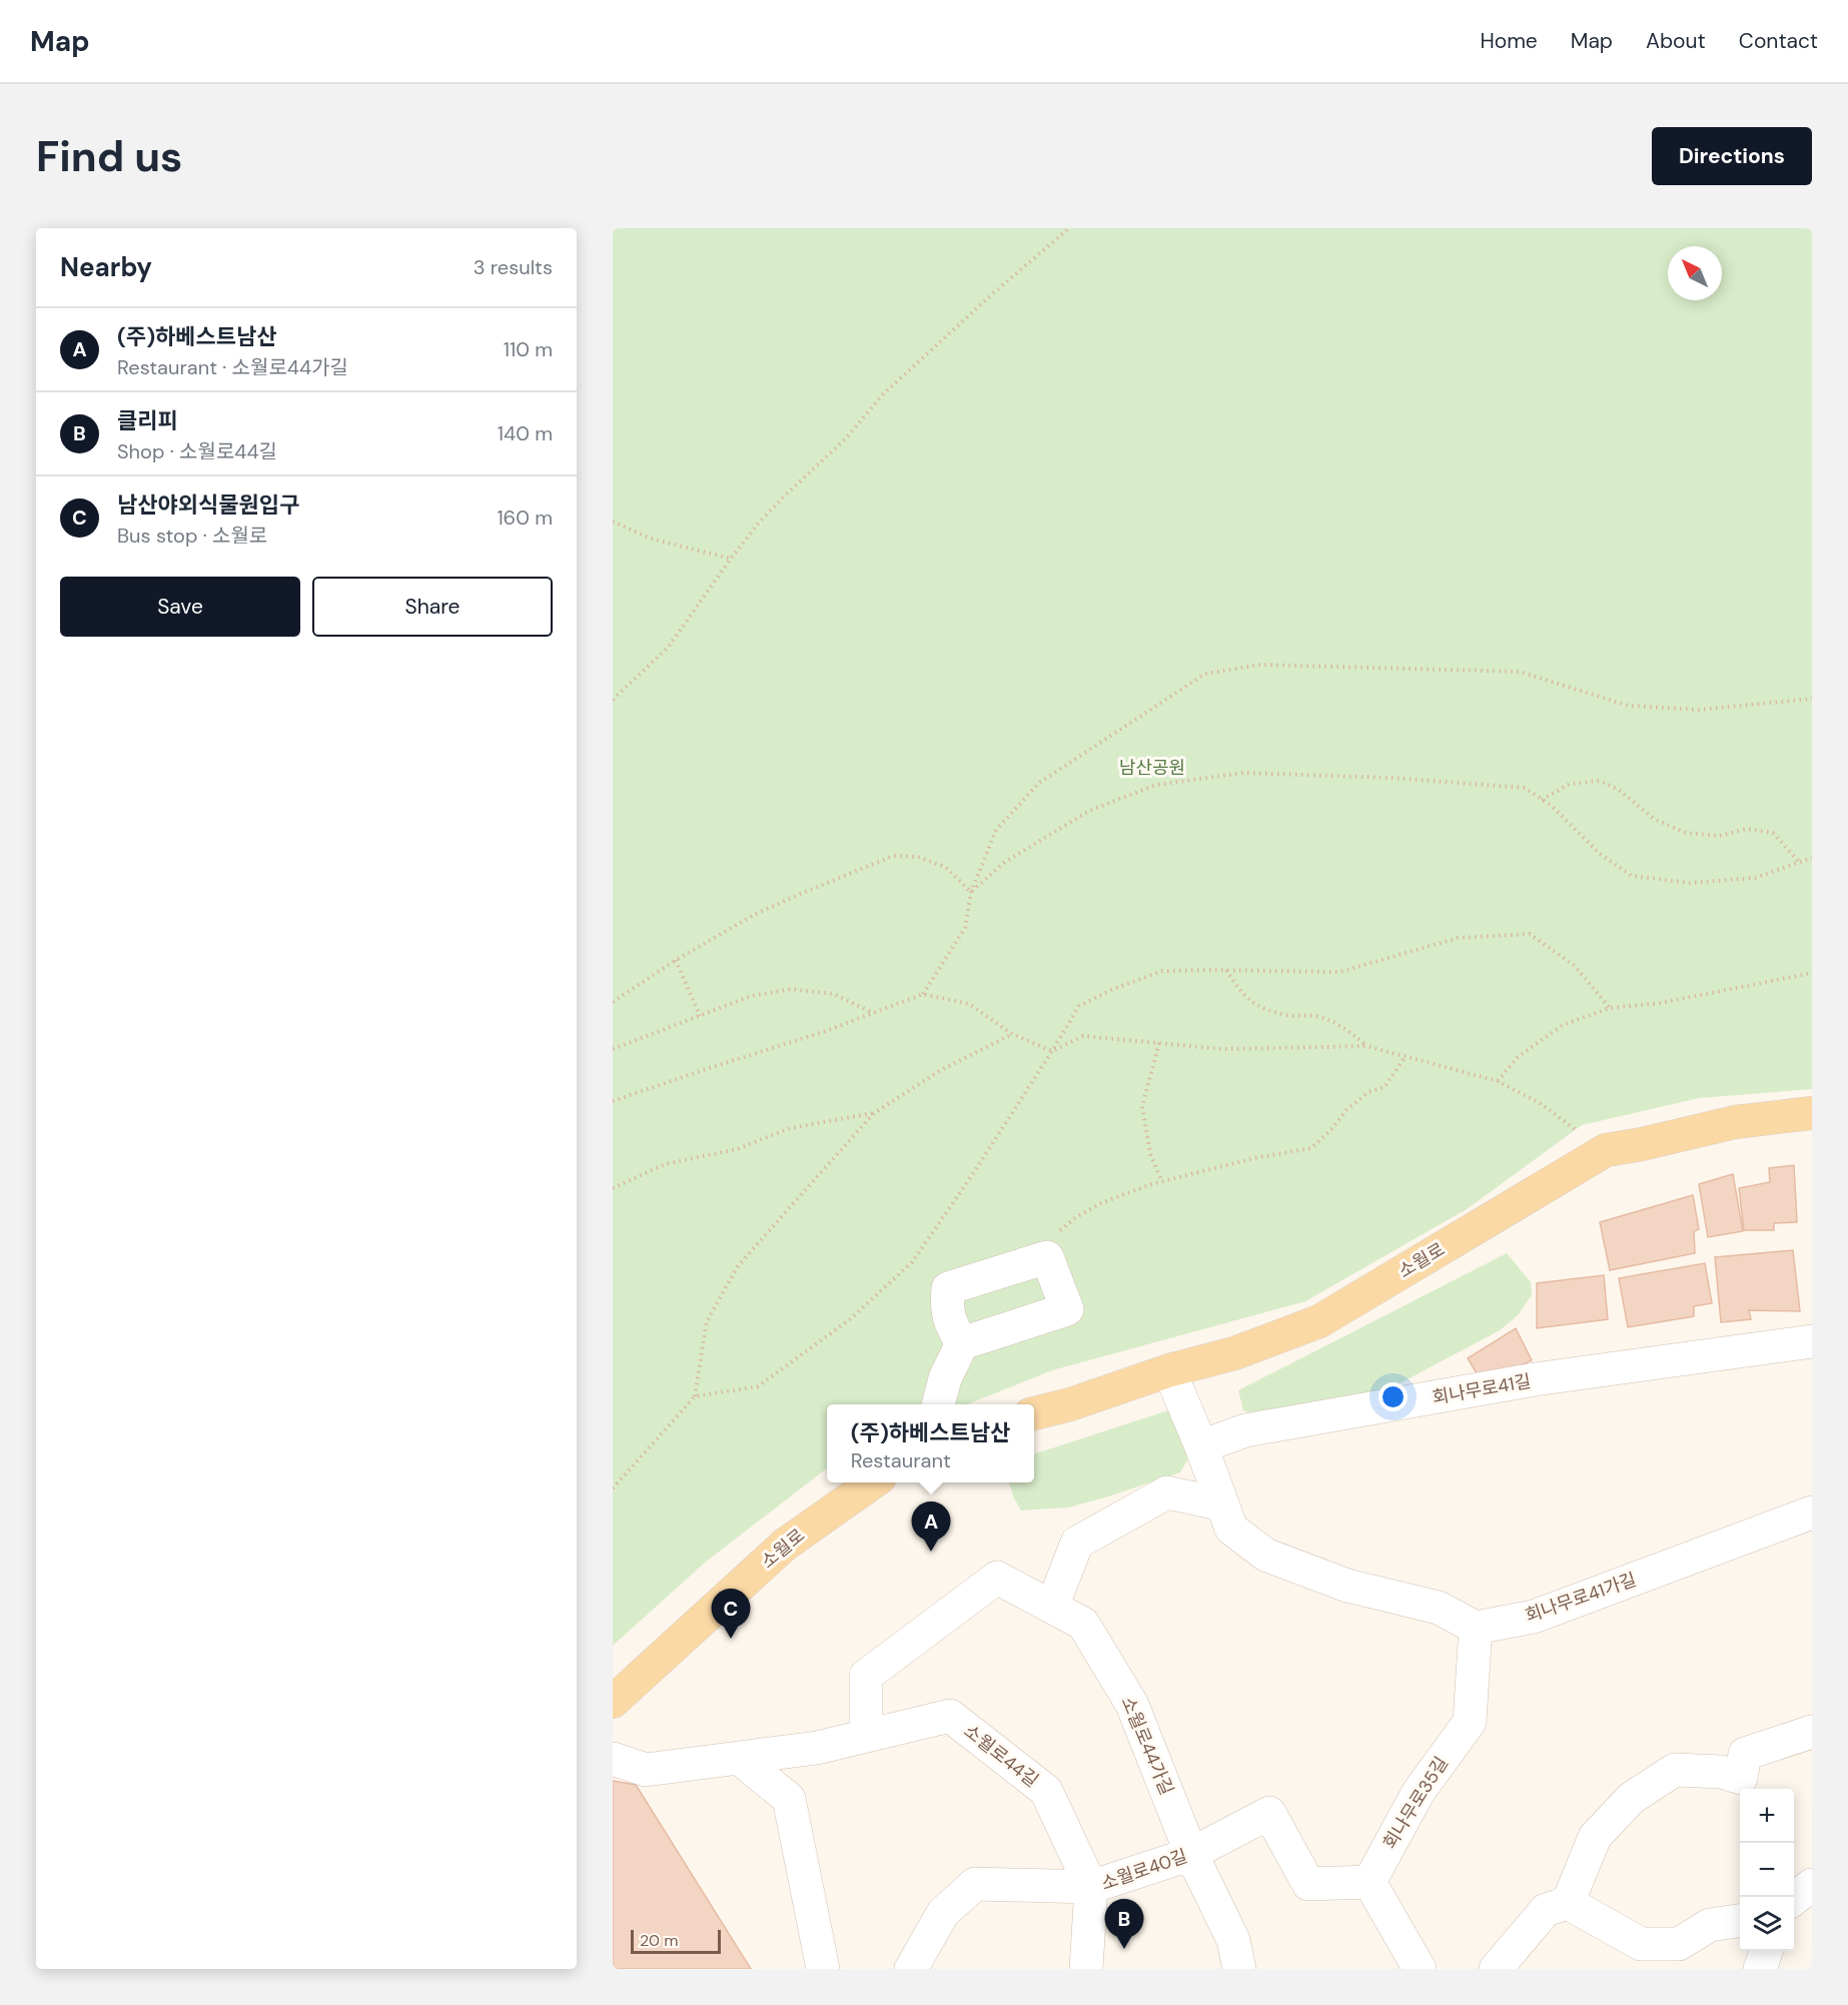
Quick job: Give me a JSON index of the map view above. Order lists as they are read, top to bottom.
{
  "streets": {
    "main road": ["소월로"],
    "street": [
      "회나무로41길",
      "회나무로41가길",
      "소월로44가길",
      "소월로44길",
      "회나무로35길",
      "소월로40길"
    ]
  },
  "crossings": [
    ["회나무로41가길", "회나무로35길"],
    ["소월로44가길", "소월로44길"],
    ["소월로44가길", "소월로40길"],
    ["소월로44길", "소월로40길"],
    ["회나무로35길", "소월로40길"]
  ],
  "parks": ["남산공원"],
  "scale_bar": "20 m",
  "north": "top left",
  "page": {
    "header": "Map",
    "nav": [
      "Home",
      "Map",
      "About",
      "Contact"
    ],
    "buttons": [
      "Directions",
      ["Save", "Share"]
    ],
    "title": "Find us",
    "heading": ["Nearby", "3 results"],
    "list": [
      {
        "mark": "A",
        "name": "(주)하베스트남산",
        "note": "Restaurant · 소월로44가길",
        "value": "110 m"
      },
      {
        "mark": "B",
        "name": "클리피",
        "note": "Shop · 소월로44길",
        "value": "140 m"
      },
      {
        "mark": "C",
        "name": "남산야외식물원입구",
        "note": "Bus stop · 소월로",
        "value": "160 m"
      }
    ],
    "popup": ["(주)하베스트남산", "Restaurant"],
    "pins": ["A", "C", "B"],
    "map_buttons": ["+", "−"],
    "scale": "20 m"
  }
}
